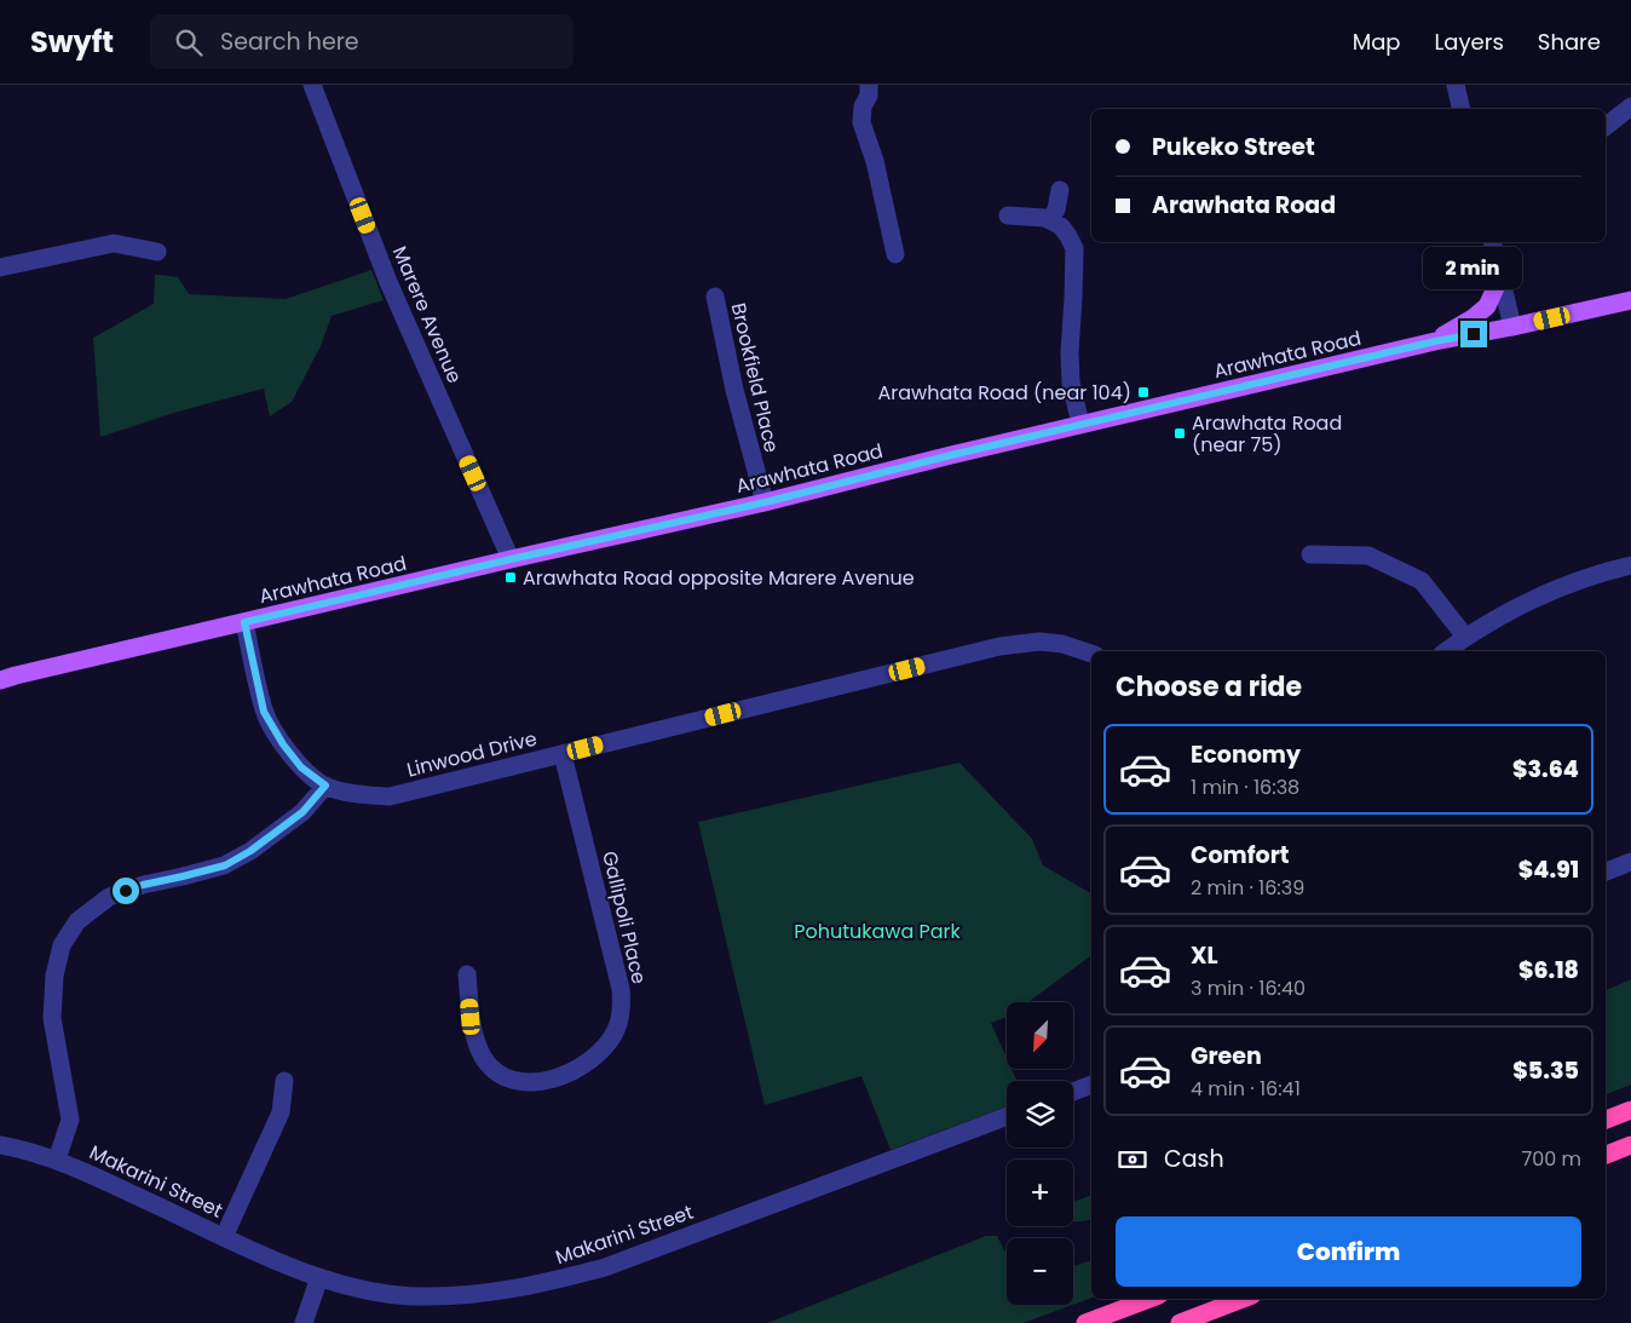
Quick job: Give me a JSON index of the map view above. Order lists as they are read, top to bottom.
{
  "streets": {
    "main road": ["Arawhata Road"],
    "street": [
      "Marere Avenue",
      "Brookfield Place",
      "Linwood Drive",
      "Gallipoli Place",
      "Makarini Street"
    ]
  },
  "crossings": [
    ["Marere Avenue", "Arawhata Road"],
    ["Arawhata Road", "Brookfield Place"],
    ["Arawhata Road", "Linwood Drive"],
    ["Linwood Drive", "Gallipoli Place"]
  ],
  "parks": ["Pohutukawa Park"],
  "places": {
    "transit": ["Arawhata Road (near 104)", "Arawhata Road (near 75)", "Arawhata Road opposite Marere Avenue"]
  },
  "north": "bottom left",
  "page": {
    "header": "Swyft",
    "search": "Search here",
    "nav": ["Map", "Layers", "Share"],
    "banner": ["Pukeko Street", "Arawhata Road"],
    "bubble": "2 min",
    "heading": "Choose a ride",
    "list": [
      {
        "name": "Economy",
        "note": "1 min · 16:38",
        "value": "$3.64"
      },
      {
        "name": "Comfort",
        "note": "2 min · 16:39",
        "value": "$4.91"
      },
      {
        "name": "XL",
        "note": "3 min · 16:40",
        "value": "$6.18"
      },
      {
        "name": "Green",
        "note": "4 min · 16:41",
        "value": "$5.35"
      }
    ],
    "map_buttons": ["+", "−"],
    "pay": ["Cash", "700 m"],
    "buttons": "Confirm"
  }
}
